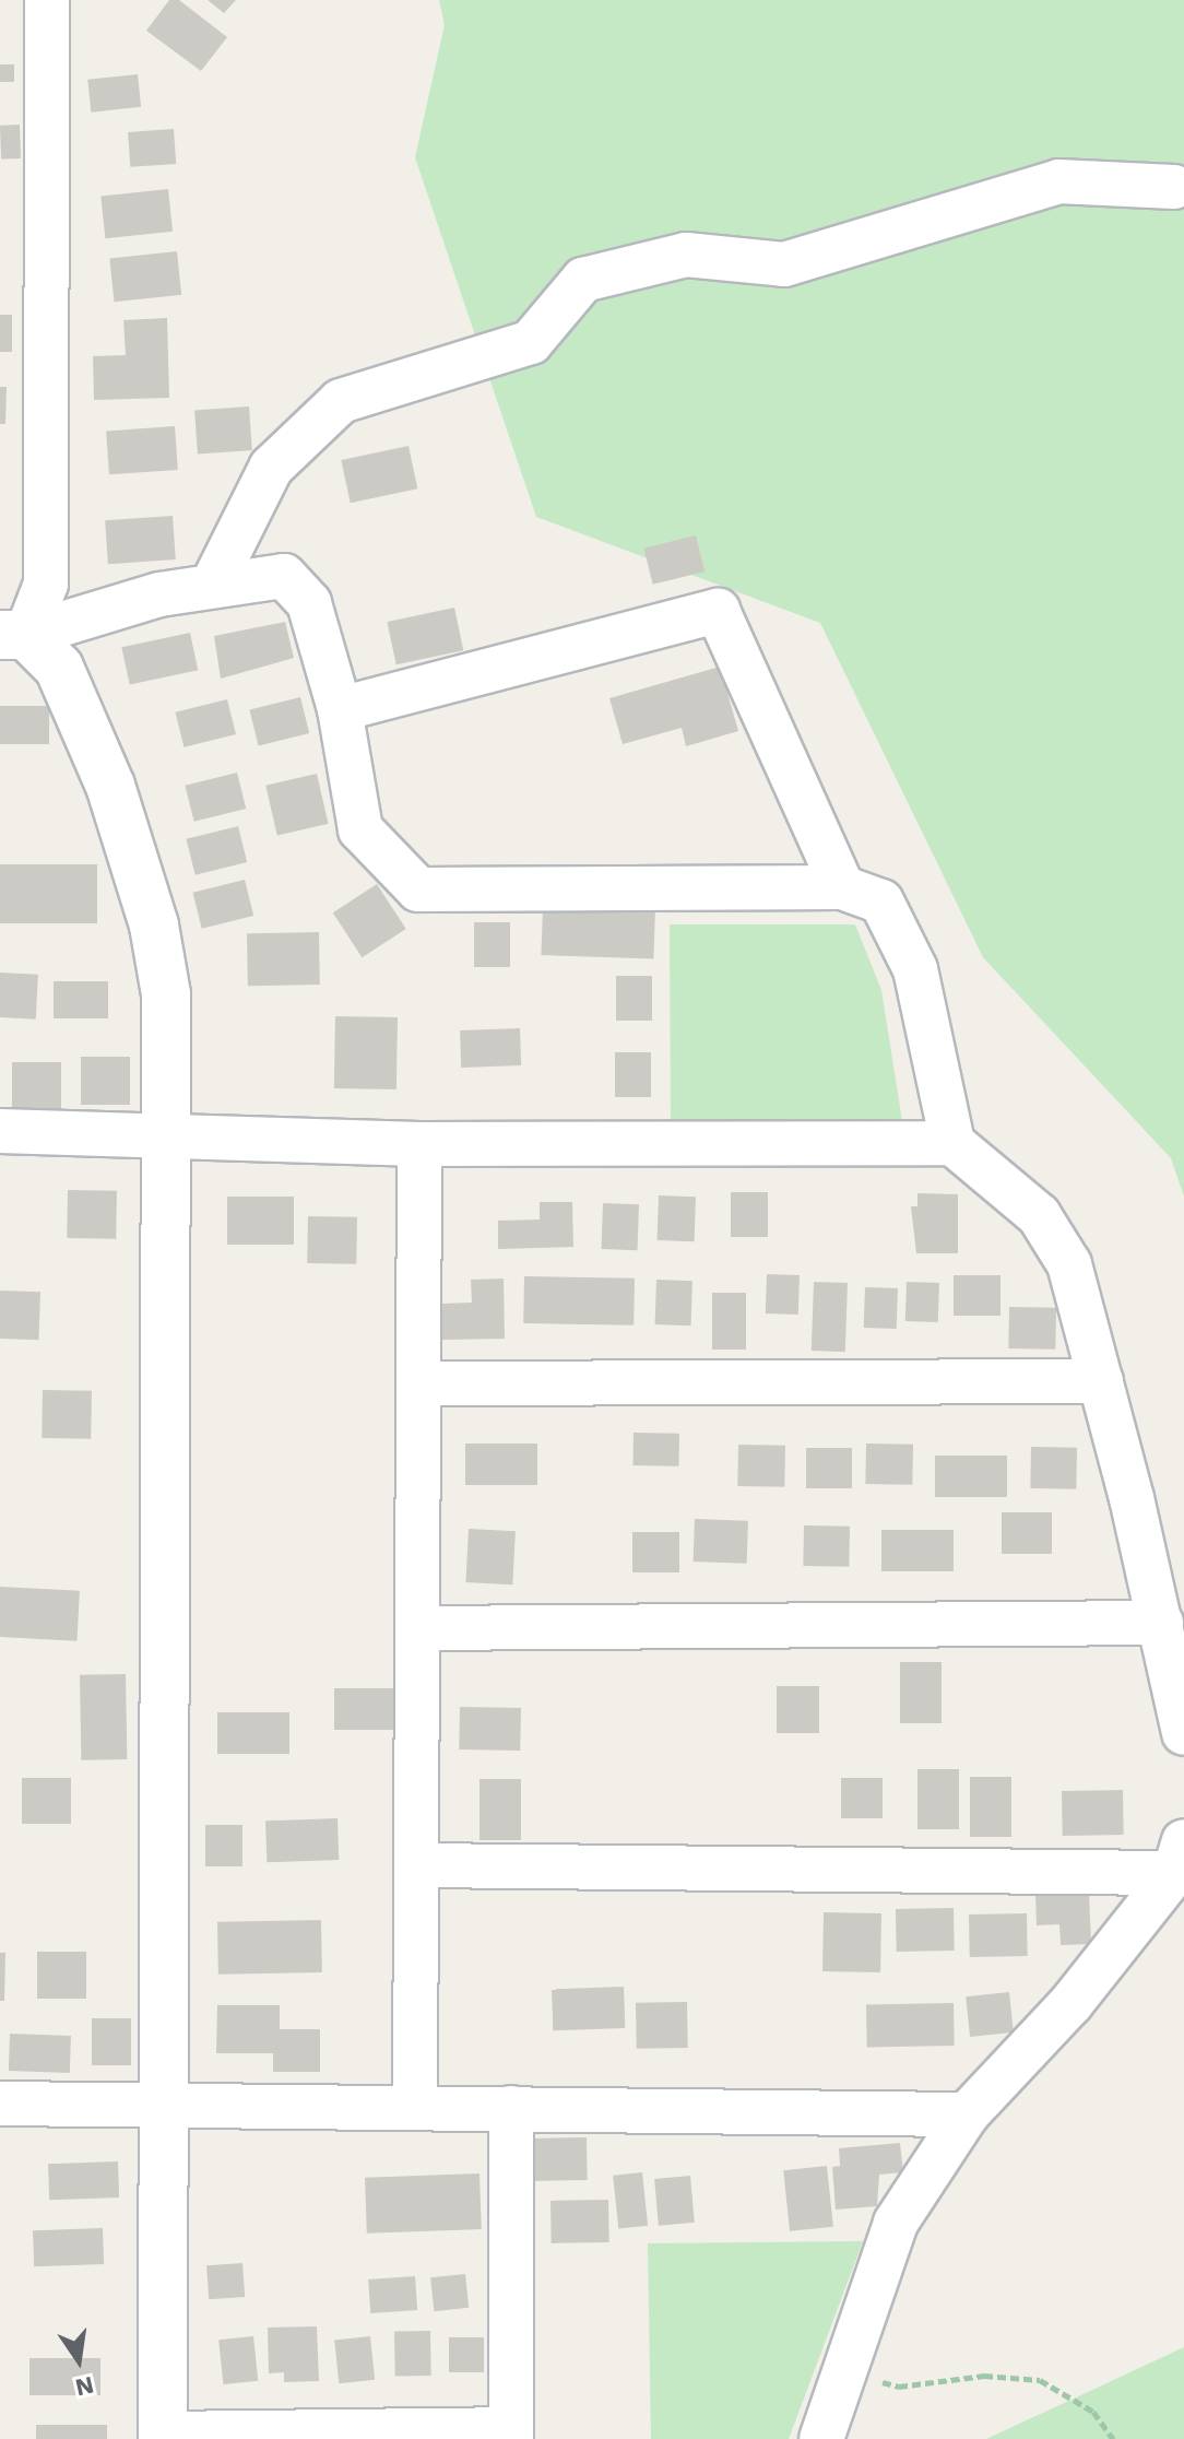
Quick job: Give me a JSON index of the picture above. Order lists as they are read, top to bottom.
{
  "north": "bottom"
}
